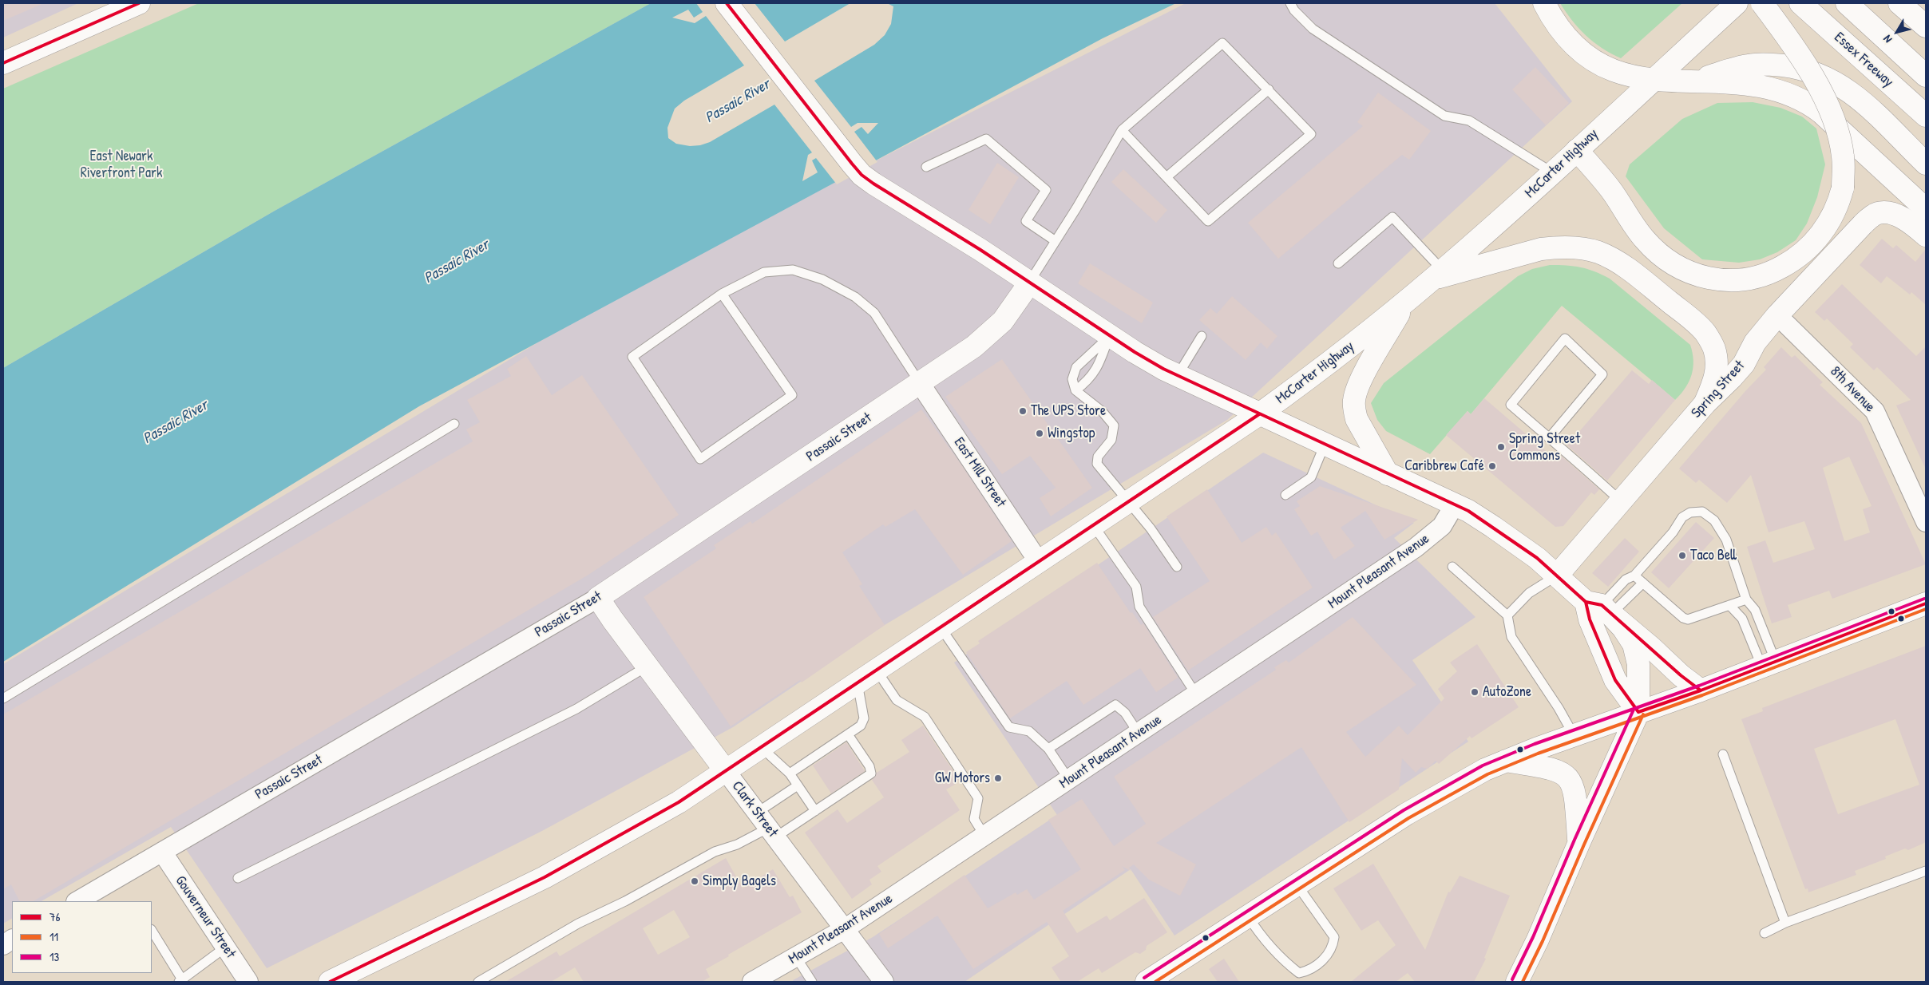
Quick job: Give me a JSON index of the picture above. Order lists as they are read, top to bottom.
{
  "streets": {
    "main road": [
      "Essex Freeway",
      "McCarter Highway",
      "Spring Street",
      "Passaic Street",
      "Clark Street"
    ],
    "street": [
      "8th Avenue",
      "East Mill Street",
      "Mount Pleasant Avenue",
      "Gouverneur Street"
    ]
  },
  "crossings": [
    ["McCarter Highway", "East Mill Street"],
    ["McCarter Highway", "Clark Street"],
    ["Spring Street", "8th Avenue"],
    ["Passaic Street", "East Mill Street"],
    ["Passaic Street", "Clark Street"],
    ["Passaic Street", "Gouverneur Street"],
    ["Mount Pleasant Avenue", "Clark Street"]
  ],
  "water": ["Passaic River"],
  "parks": ["East Newark Riverfront Park"],
  "places": [
    "The UPS Store",
    "Wingstop",
    "Spring Street Commons",
    "Caribbrew Café",
    "Taco Bell",
    "AutoZone",
    "GW Motors",
    "Simply Bagels"
  ],
  "lines": ["transit line 76", "transit line 13", "transit line 11"],
  "legend": ["76", "11", "13"],
  "north": "bottom left"
}
